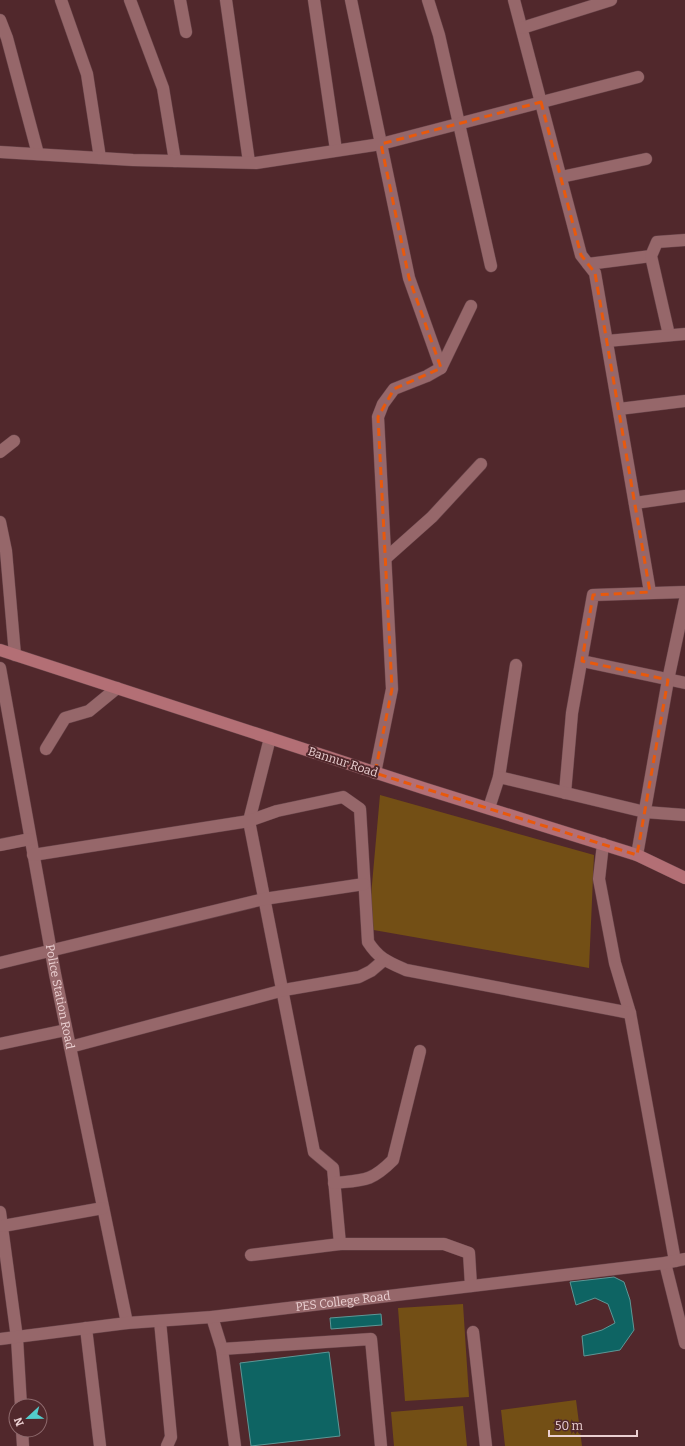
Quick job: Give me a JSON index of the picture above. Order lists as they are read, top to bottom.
{
  "streets": {
    "main road": ["Bannur Road"],
    "street": ["Police Station Road", "PES College Road"]
  },
  "crossings": [
    ["Police Station Road", "PES College Road"]
  ],
  "scale_bar": "50 m",
  "north": "left"
}
